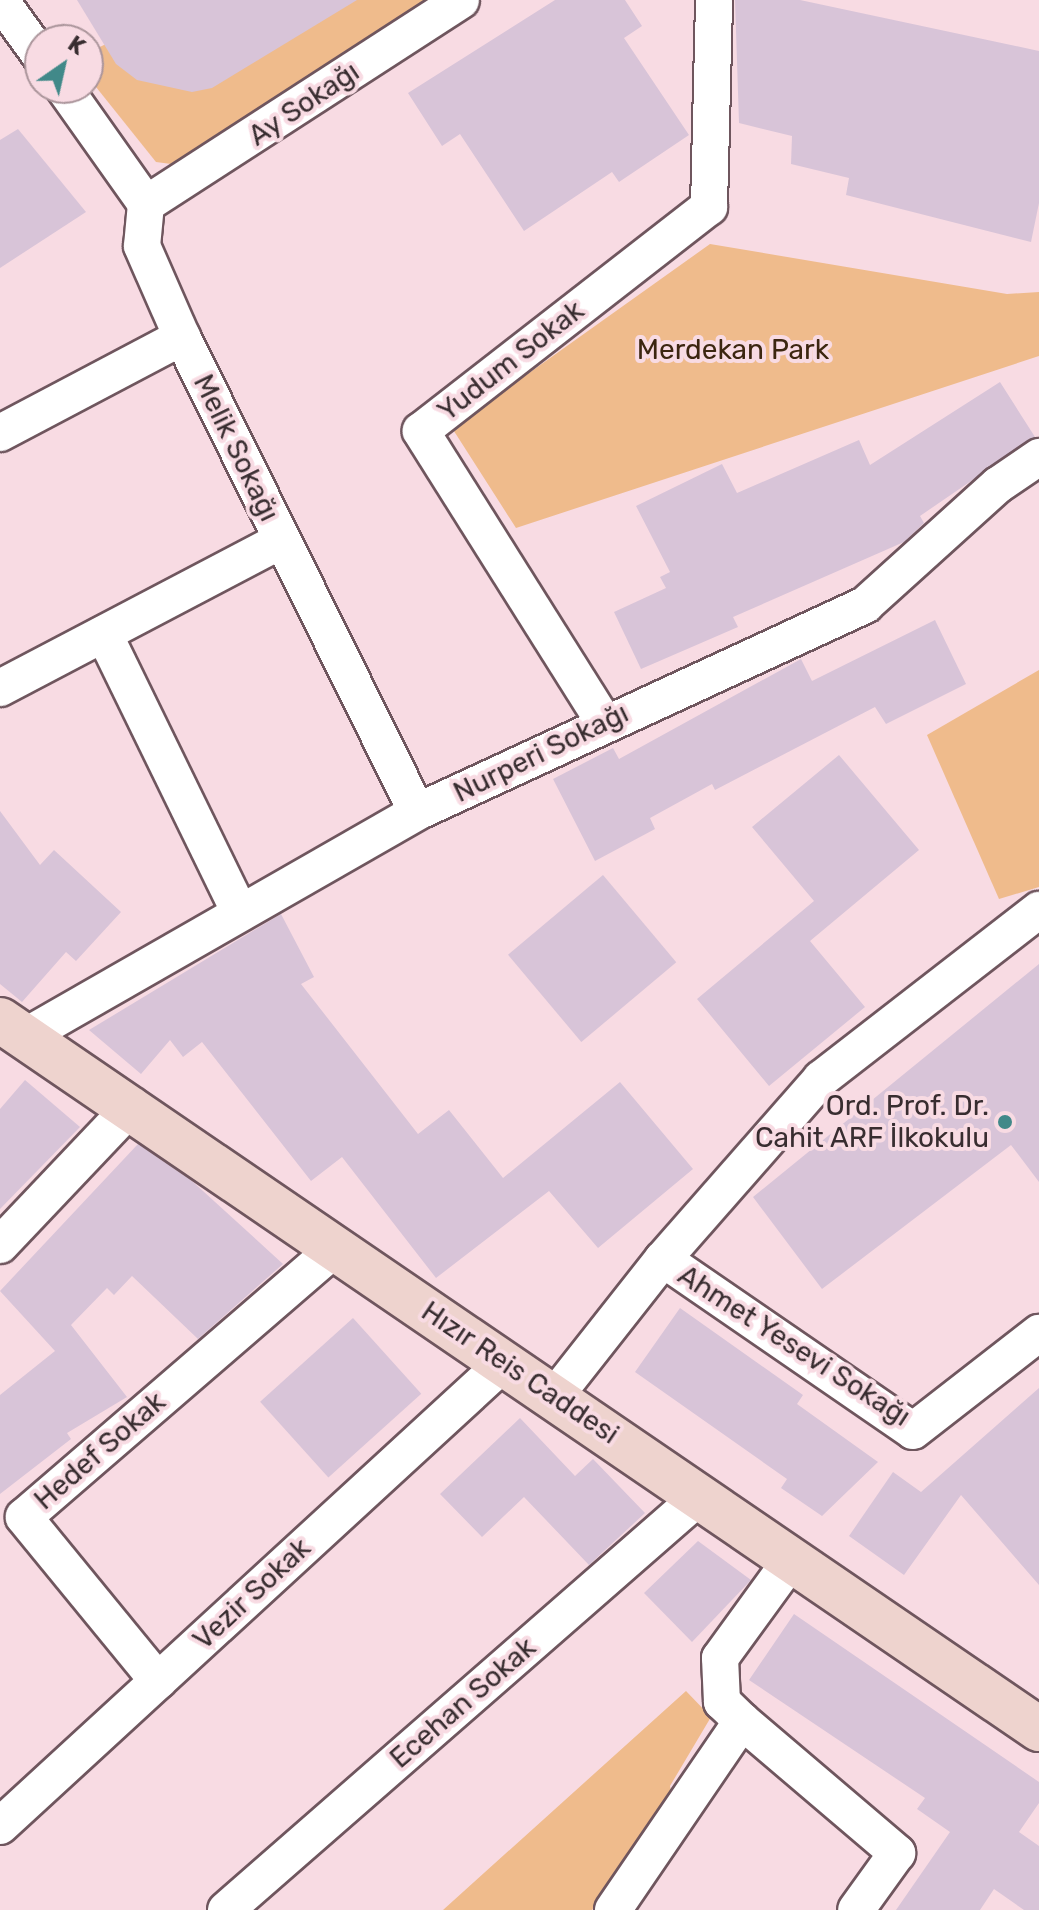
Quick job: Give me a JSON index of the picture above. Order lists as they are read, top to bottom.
{
  "streets": {
    "street": [
      "Ay Sokağı",
      "Yudum Sokak",
      "Melik Sokağı",
      "Nurperi Sokağı",
      "Ahmet Yesevi Sokağı",
      "Hızır Reis Caddesi",
      "Hedef Sokak",
      "Vezir Sokak",
      "Ecehan Sokak"
    ]
  },
  "crossings": [
    ["Ay Sokağı", "Melik Sokağı"],
    ["Yudum Sokak", "Nurperi Sokağı"],
    ["Melik Sokağı", "Nurperi Sokağı"],
    ["Nurperi Sokağı", "Hızır Reis Caddesi"],
    ["Hızır Reis Caddesi", "Hedef Sokak"],
    ["Hızır Reis Caddesi", "Vezir Sokak"],
    ["Hızır Reis Caddesi", "Ecehan Sokak"],
    ["Hedef Sokak", "Vezir Sokak"]
  ],
  "parks": ["Merdekan Park"],
  "places": ["Ord. Prof. Dr. Cahit ARF İlkokulu"],
  "north": "top right"
}
